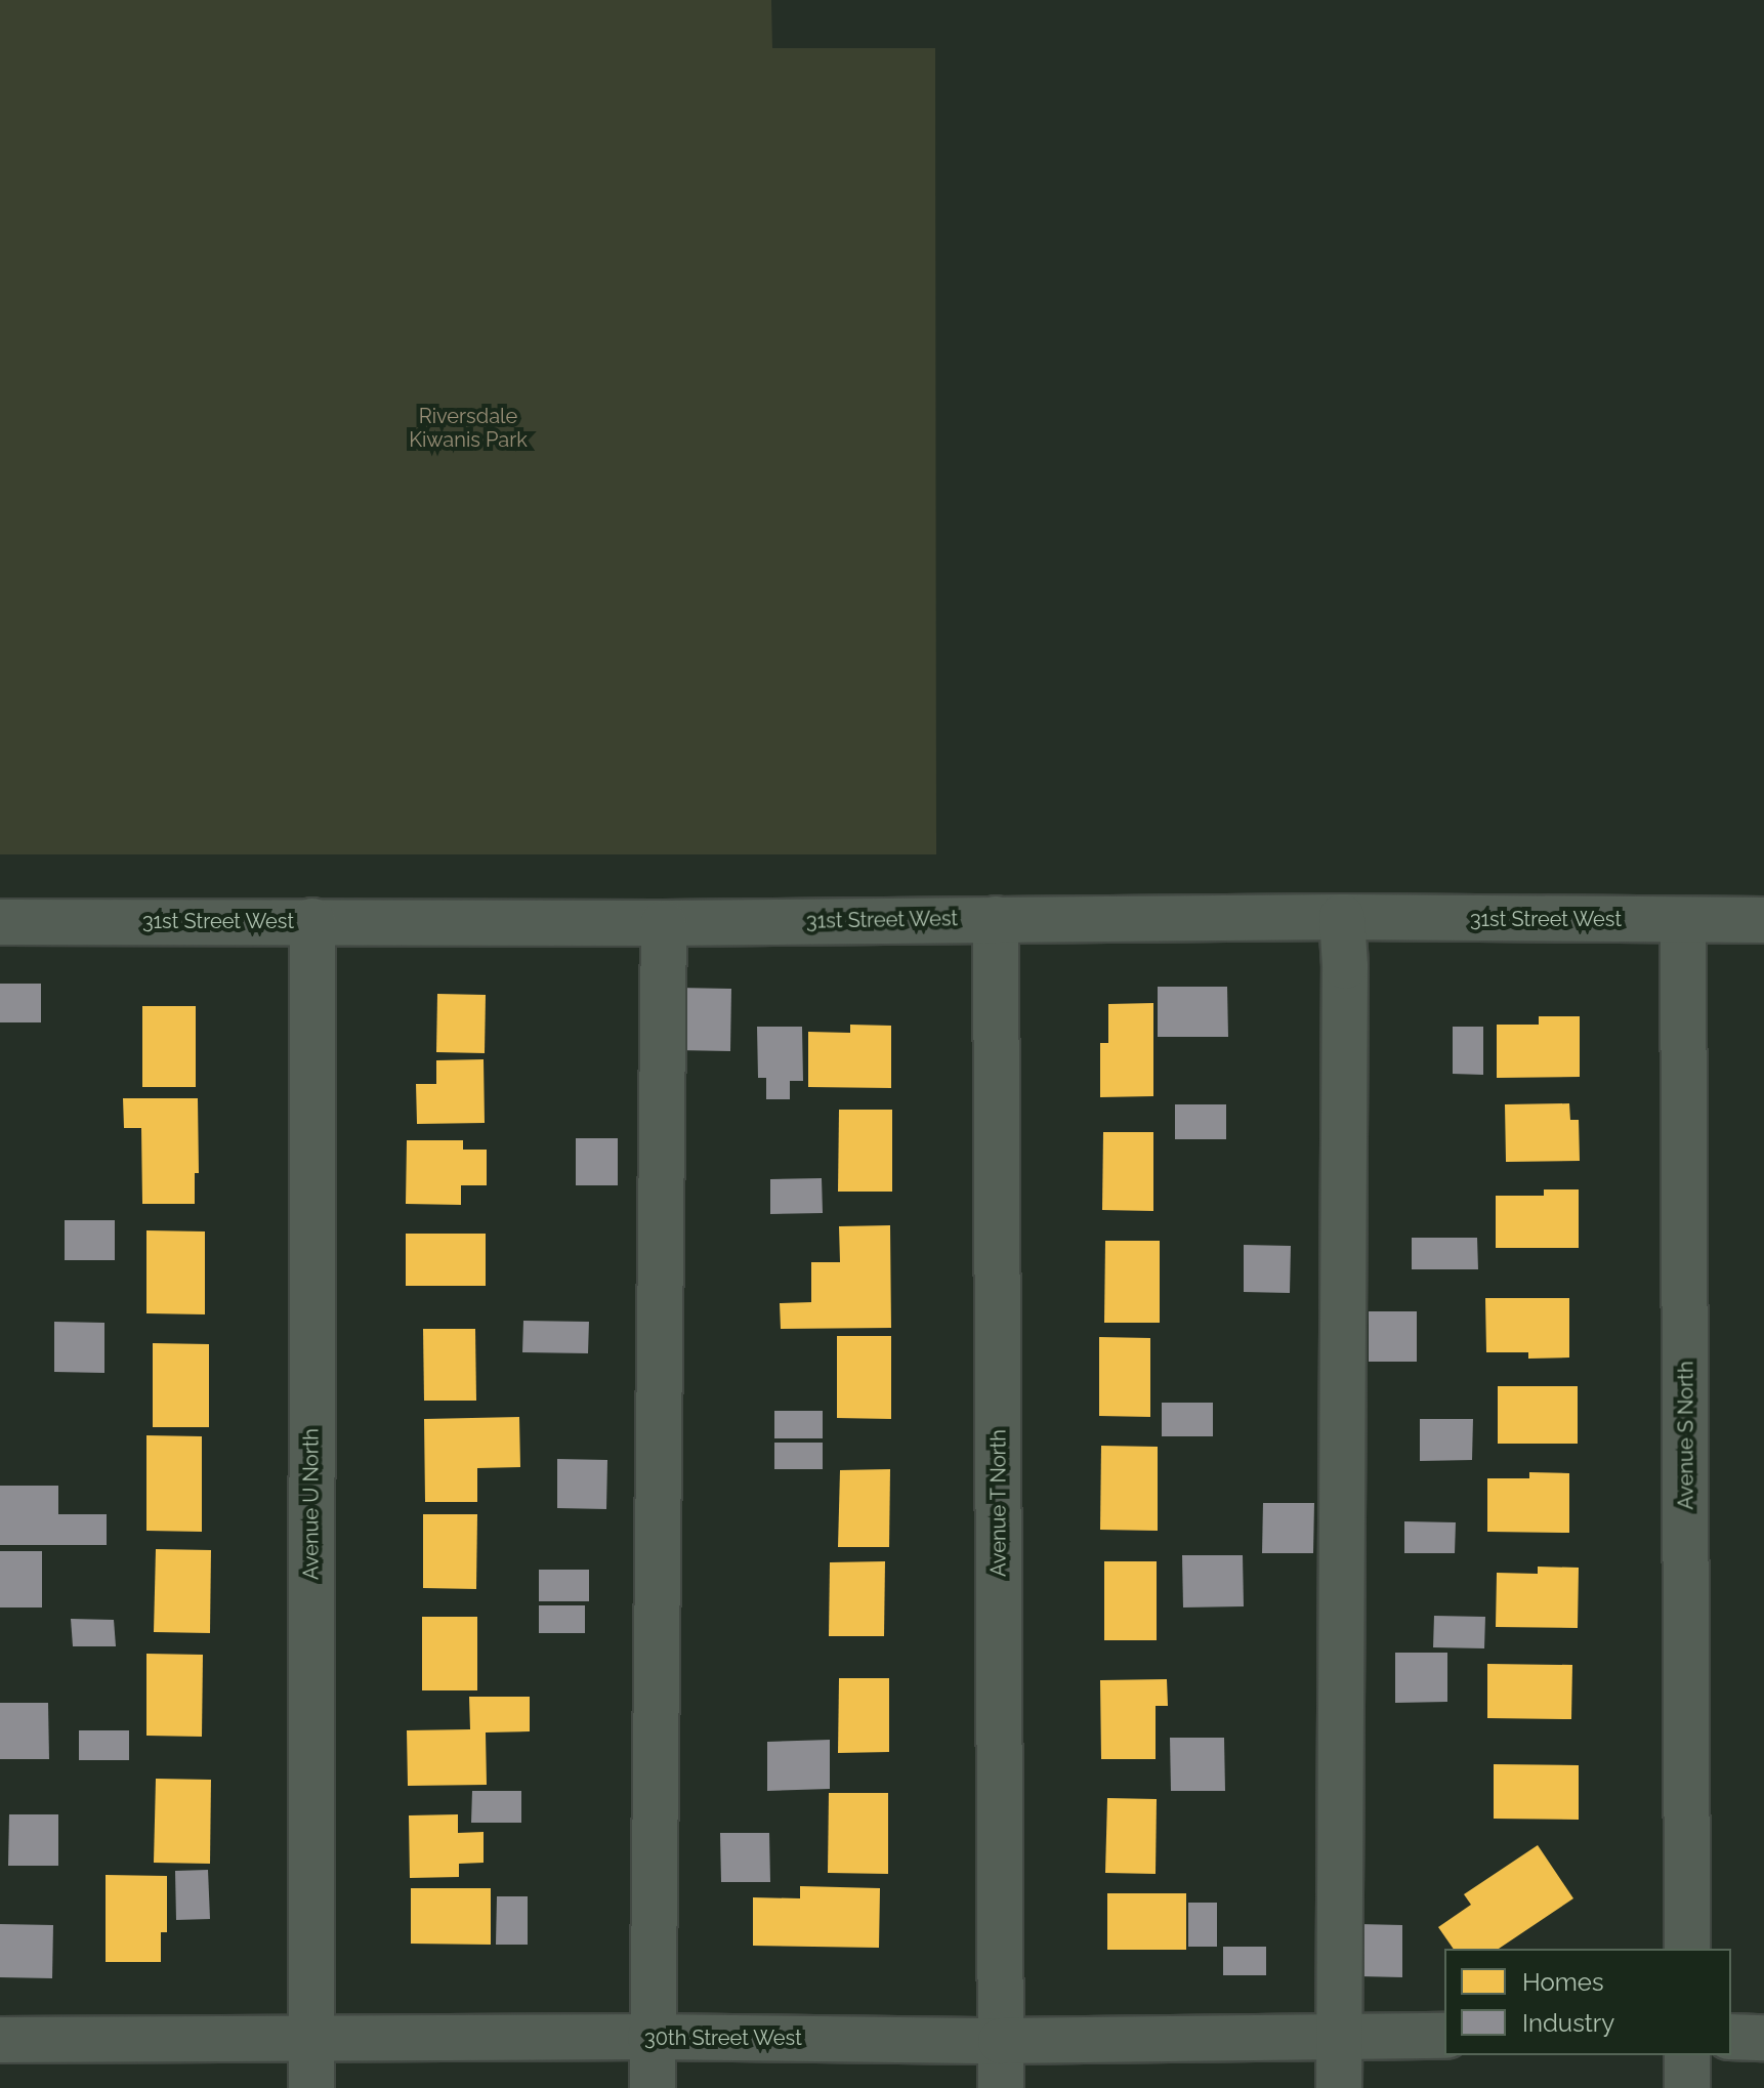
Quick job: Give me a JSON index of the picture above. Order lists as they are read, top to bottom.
{
  "streets": {
    "street": [
      "31st Street West",
      "Avenue S North",
      "Avenue T North",
      "Avenue U North",
      "30th Street West"
    ]
  },
  "crossings": [
    ["31st Street West", "Avenue S North"],
    ["31st Street West", "Avenue T North"],
    ["31st Street West", "Avenue U North"],
    ["Avenue T North", "30th Street West"],
    ["Avenue U North", "30th Street West"]
  ],
  "parks": ["Riversdale Kiwanis Park"],
  "legend": ["Homes", "Industry"]
}
